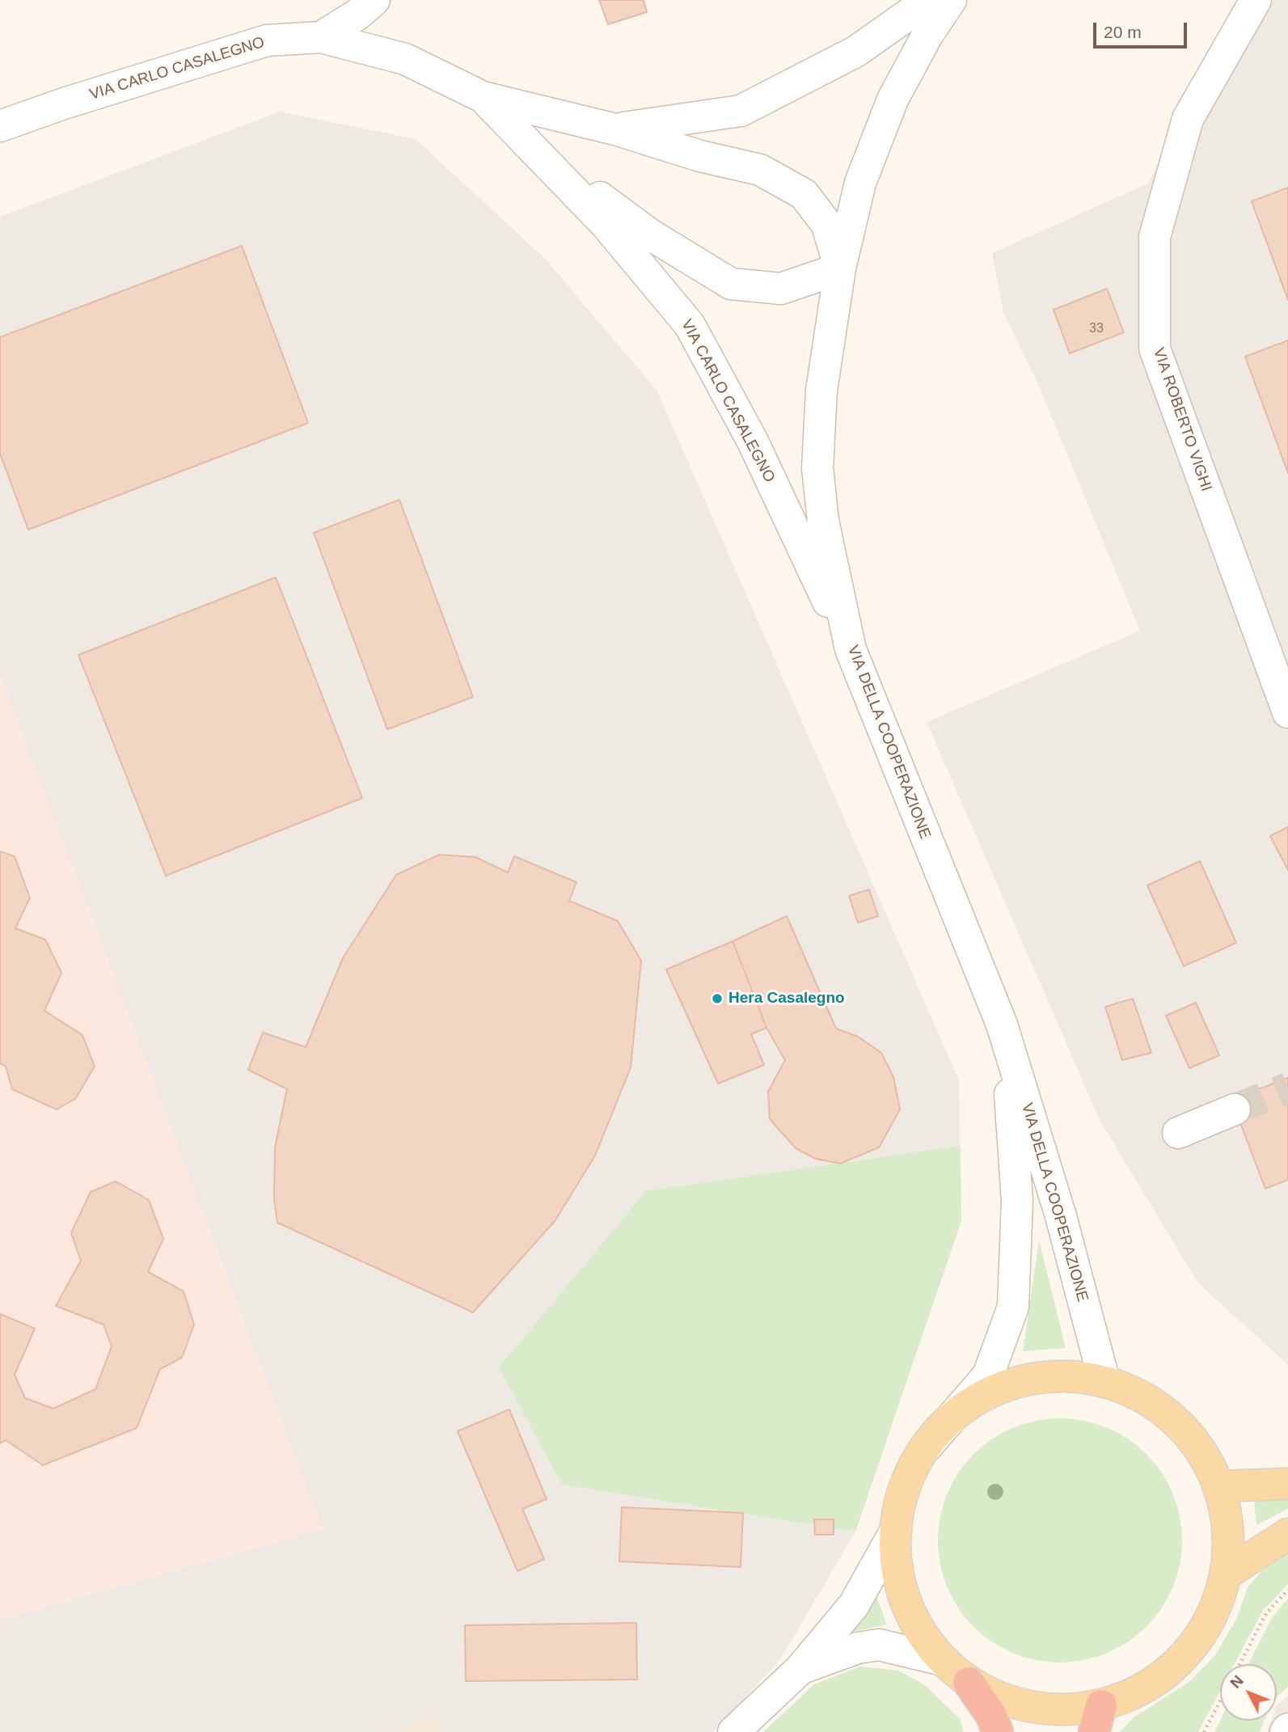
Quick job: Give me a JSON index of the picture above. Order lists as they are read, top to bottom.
{
  "streets": {
    "street": ["VIA CARLO CASALEGNO", "VIA ROBERTO VIGHI", "VIA DELLA COOPERAZIONE"]
  },
  "crossings": [
    ["VIA CARLO CASALEGNO", "VIA DELLA COOPERAZIONE"]
  ],
  "places": ["Hera Casalegno"],
  "house_numbers": ["33"],
  "scale_bar": "20 m",
  "north": "top left"
}
